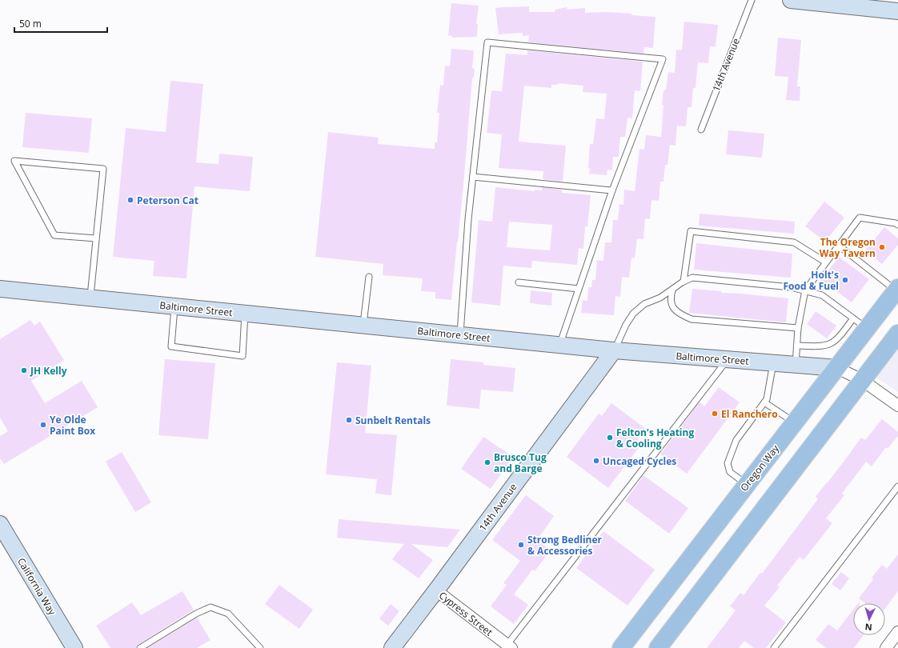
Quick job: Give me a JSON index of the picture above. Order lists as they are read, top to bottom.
{
  "streets": {
    "main road": ["Oregon Way"],
    "street": [
      "14th Avenue",
      "Baltimore Street",
      "California Way",
      "Cypress Street"
    ]
  },
  "crossings": [
    ["14th Avenue", "Baltimore Street"],
    ["14th Avenue", "Cypress Street"],
    ["Baltimore Street", "Oregon Way"]
  ],
  "places": [
    "Peterson Cat",
    "The Oregon Way Tavern",
    "Holt's Food & Fuel",
    "JH Kelly",
    "El Ranchero",
    "Sunbelt Rentals",
    "Ye Olde Paint Box",
    "Felton's Heating & Cooling",
    "Uncaged Cycles",
    "Brusco Tug and Barge",
    "Strong Bedliner & Accessories"
  ],
  "scale_bar": "50 m",
  "north": "bottom"
}
